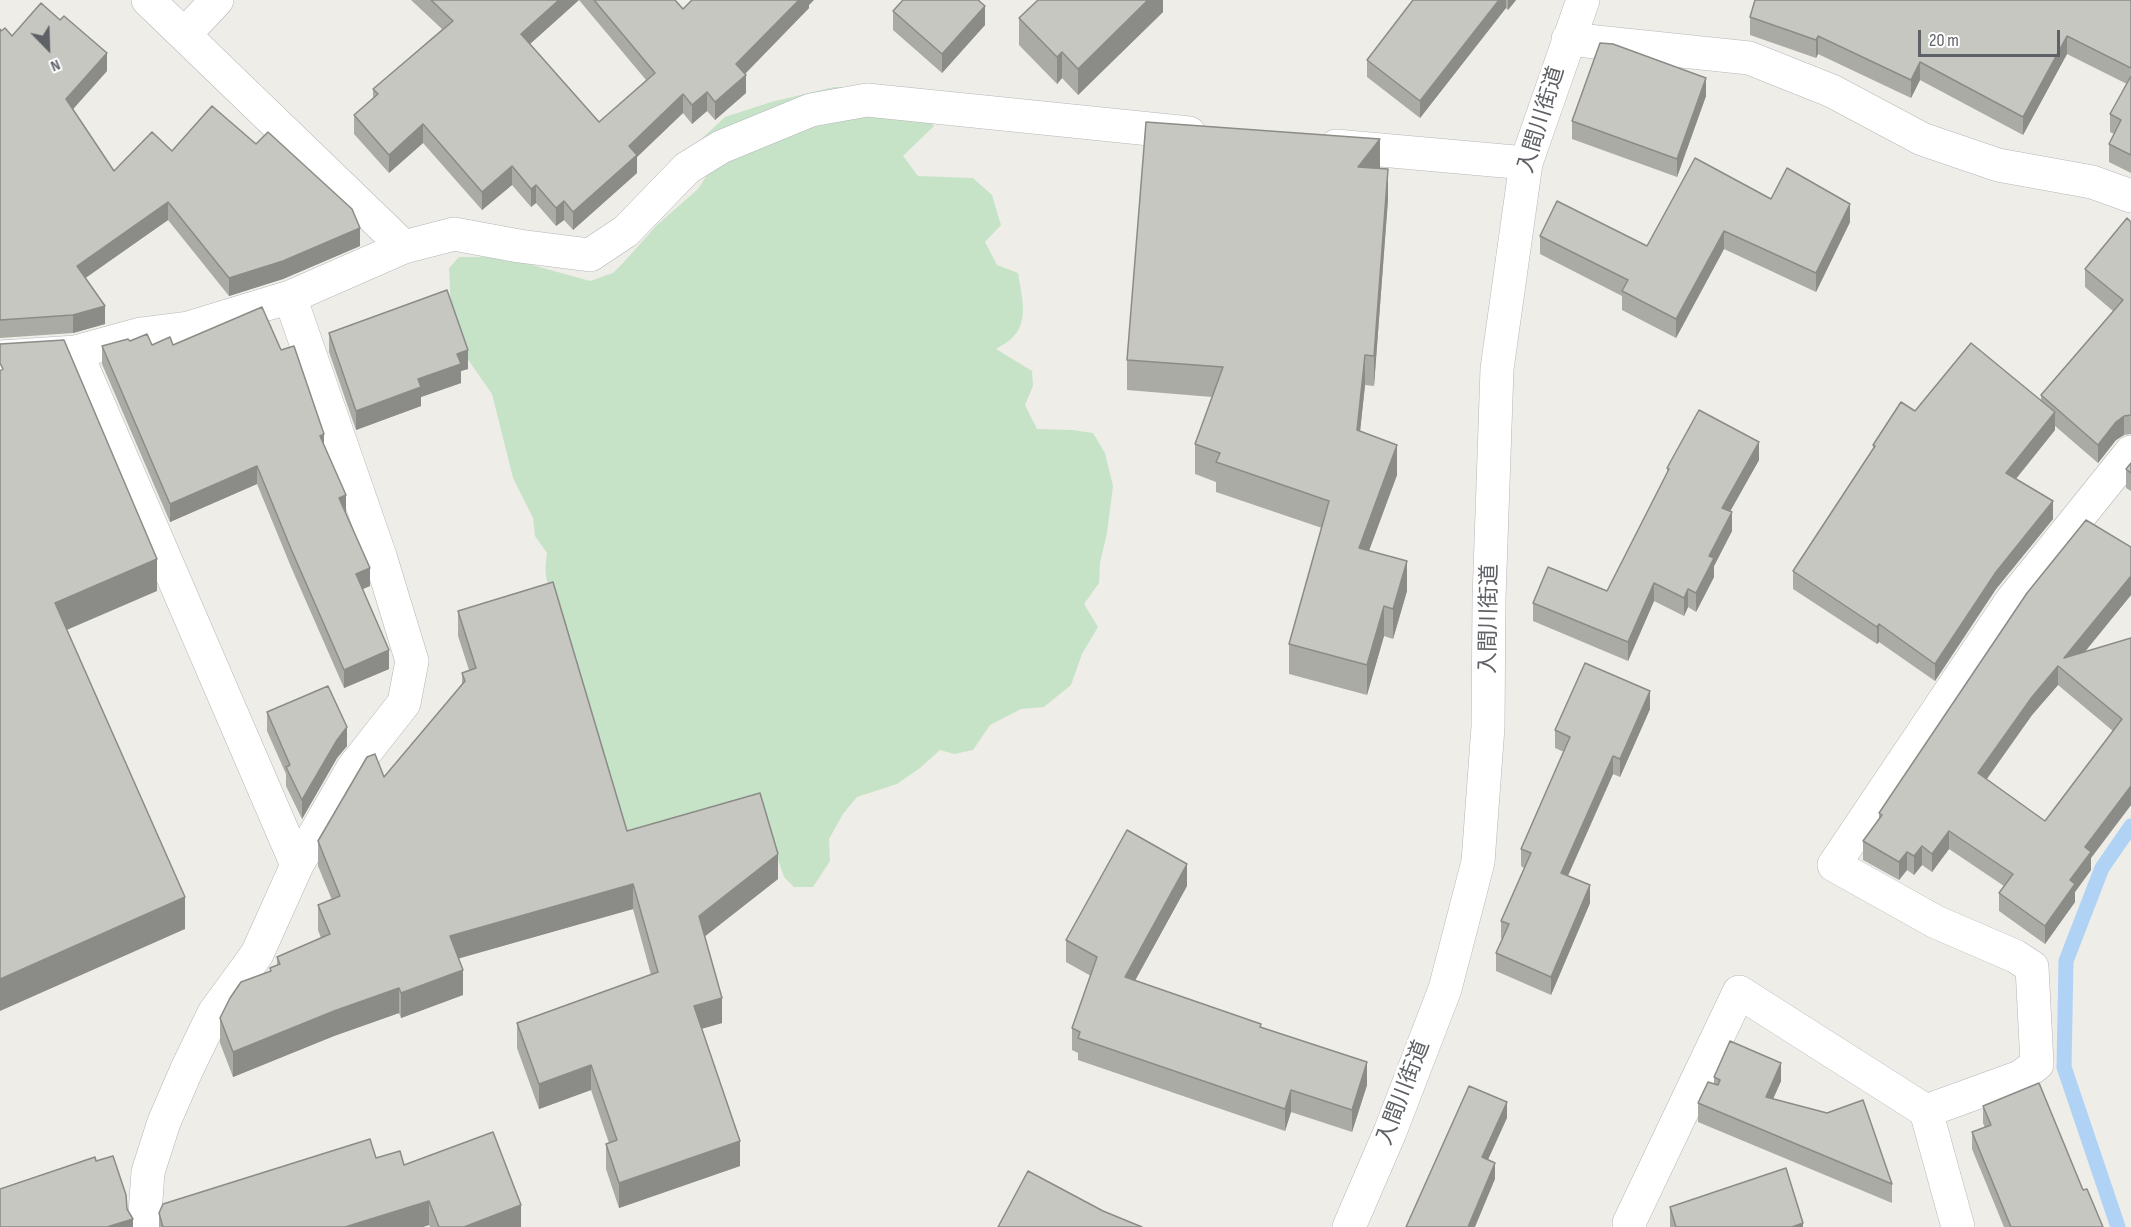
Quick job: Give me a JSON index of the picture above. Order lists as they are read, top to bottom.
{
  "streets": {
    "street": ["入間川街道"]
  },
  "scale_bar": "20 m",
  "north": "bottom right"
}
